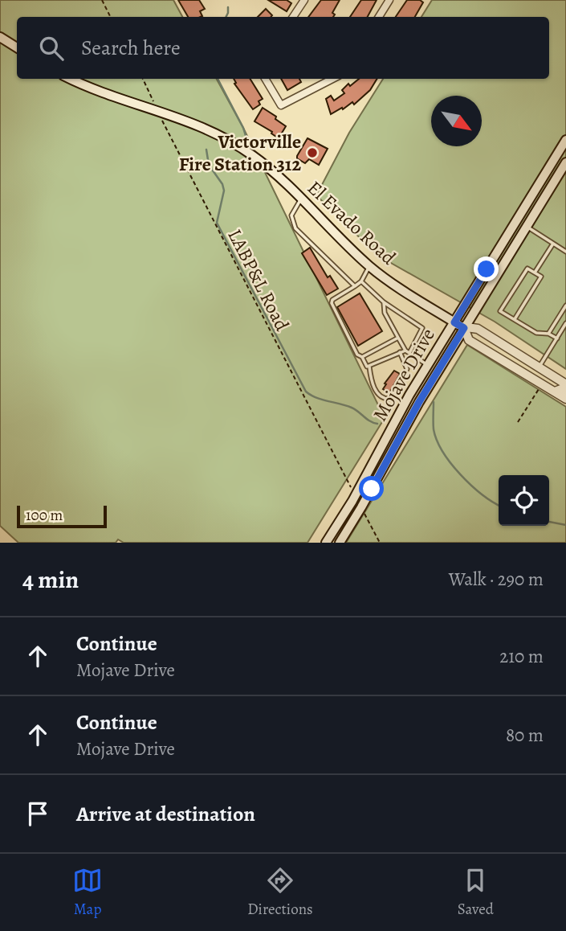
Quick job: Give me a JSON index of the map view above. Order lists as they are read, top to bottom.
{
  "streets": {
    "main road": ["El Evado Road", "Mojave Drive"],
    "path": ["LABP&L Road"]
  },
  "crossings": [
    ["El Evado Road", "LABP&L Road"],
    ["El Evado Road", "Mojave Drive"],
    ["LABP&L Road", "Mojave Drive"]
  ],
  "places": ["Victorville Fire Station 312"],
  "scale_bar": "100 m",
  "north": "bottom right",
  "page": {
    "search": "Search here",
    "scale": "100 m",
    "heading": ["4 min", "Walk · 290 m"],
    "list": [
      ["Continue", "Mojave Drive", "210 m"],
      ["Continue", "Mojave Drive", "80 m"],
      "Arrive at destination"
    ],
    "nav": ["Map", "Directions", "Saved"]
  }
}
